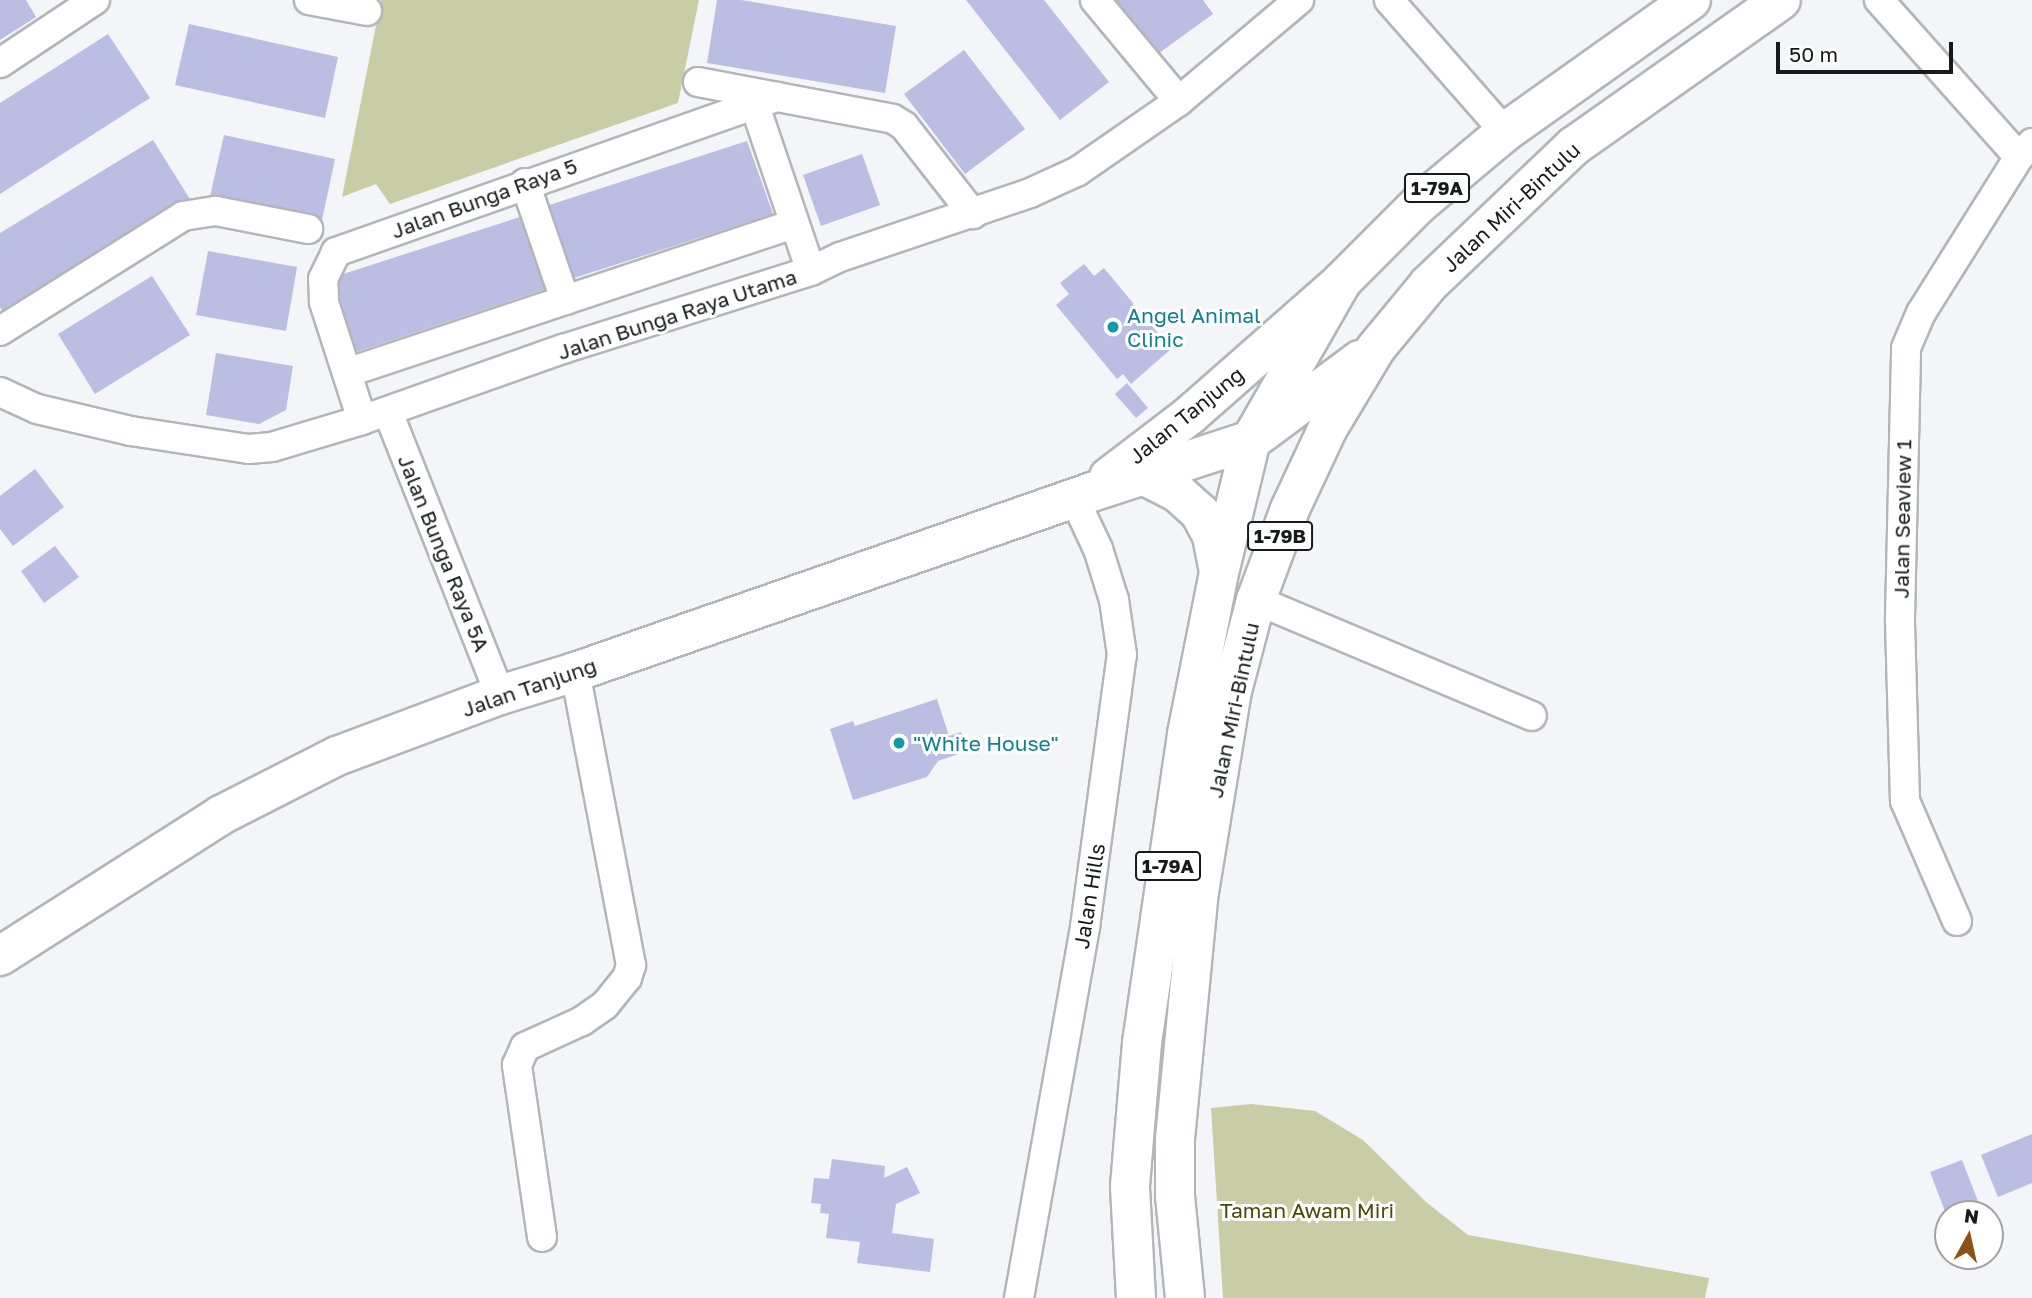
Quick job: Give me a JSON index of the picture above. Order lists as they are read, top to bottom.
{
  "streets": {
    "main road": [
      "1-79A",
      "Jalan Miri-Bintulu",
      "Jalan Tanjung",
      "1-79B"
    ],
    "street": [
      "Jalan Bunga Raya 5",
      "Jalan Bunga Raya Utama",
      "Jalan Seaview 1",
      "Jalan Bunga Raya 5A",
      "Jalan Hills"
    ]
  },
  "crossings": [
    ["Jalan Bunga Raya 5", "Jalan Bunga Raya Utama"],
    ["Jalan Bunga Raya 5", "Jalan Bunga Raya 5A"],
    ["Jalan Miri-Bintulu", "Jalan Tanjung"],
    ["Jalan Bunga Raya Utama", "Jalan Bunga Raya 5A"],
    ["Jalan Tanjung", "Jalan Bunga Raya 5A"],
    ["Jalan Tanjung", "Jalan Hills"]
  ],
  "parks": ["Taman Awam Miri"],
  "places": ["Angel Animal Clinic", "\"White House\""],
  "scale_bar": "50 m",
  "north": "top"
}
